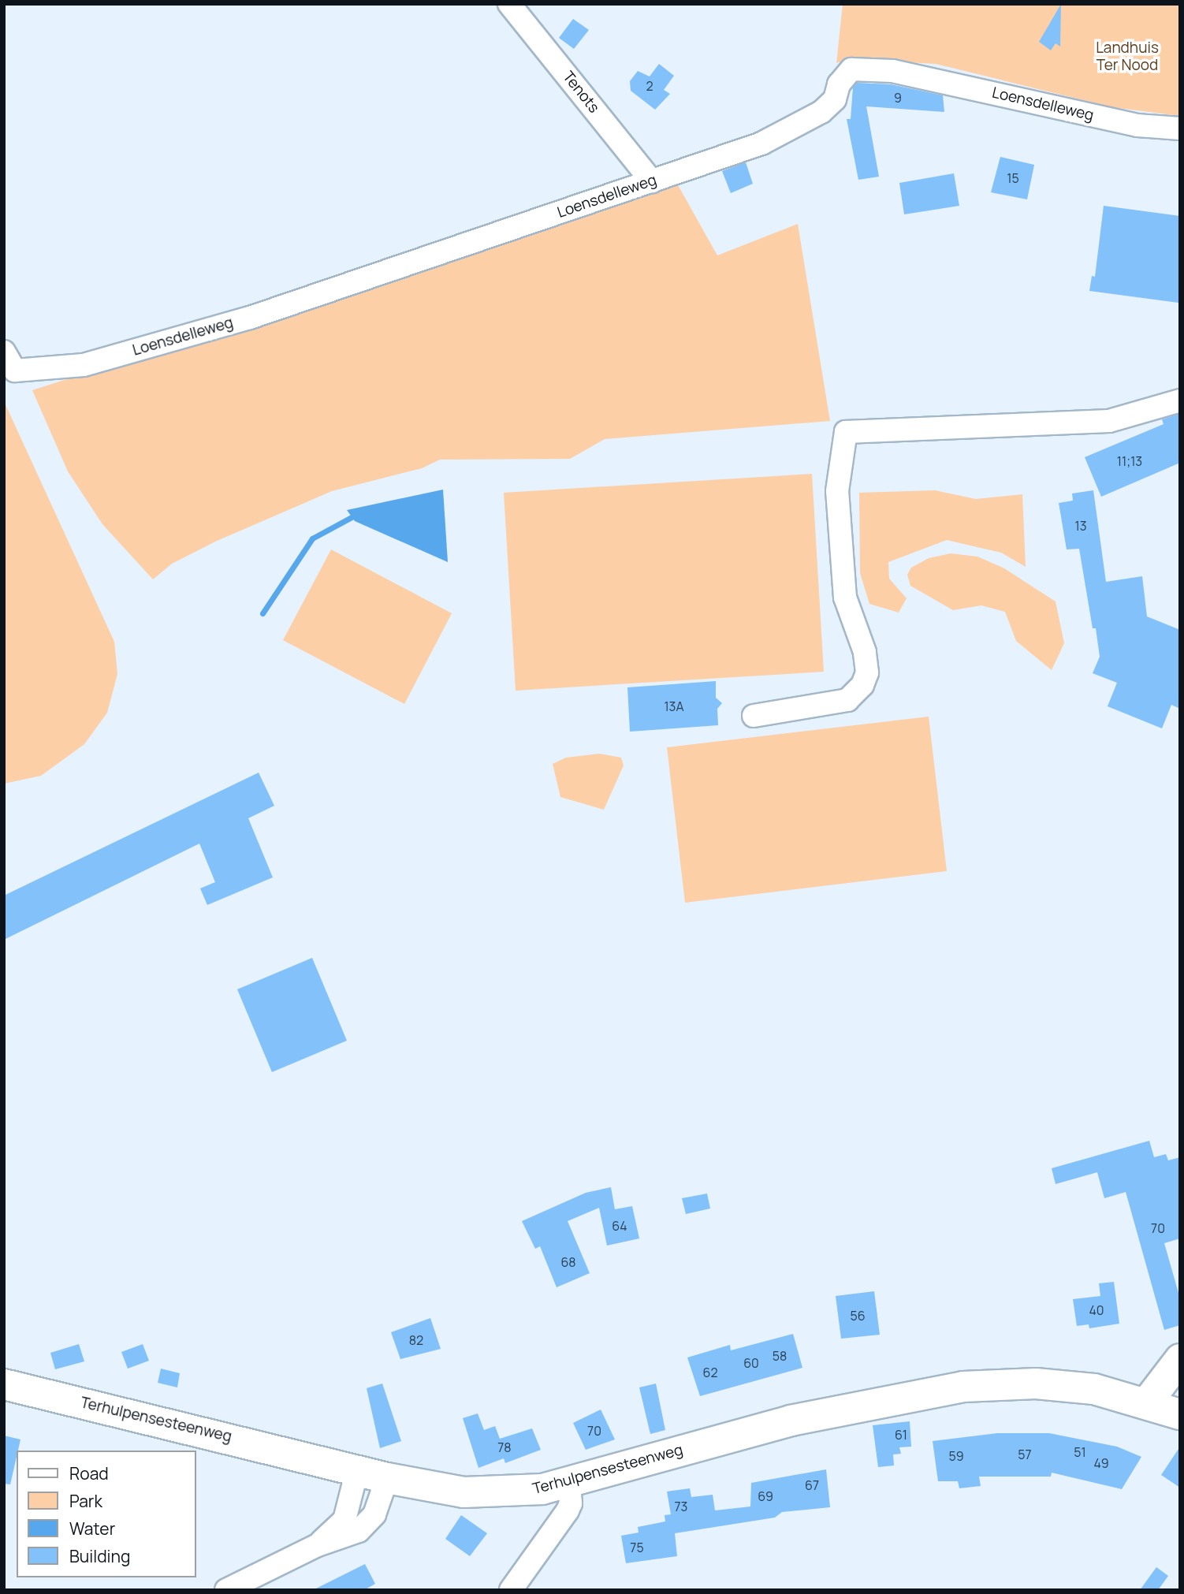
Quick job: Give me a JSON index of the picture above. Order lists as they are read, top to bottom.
{
  "streets": {
    "main road": ["Terhulpensesteenweg"],
    "street": ["Tenots", "Loensdelleweg"]
  },
  "crossings": [
    ["Tenots", "Loensdelleweg"]
  ],
  "parks": ["Landhuis Ter Nood"],
  "house_numbers": [
    "2",
    "9",
    "15",
    "11;13",
    "13",
    "13A",
    "64",
    "70",
    "68",
    "40",
    "56",
    "82",
    "58",
    "60",
    "62",
    "70",
    "61",
    "78",
    "51",
    "57",
    "59",
    "49",
    "67",
    "69",
    "73",
    "75"
  ],
  "legend": [
    "Road",
    "Park",
    "Water",
    "Building"
  ]
}
